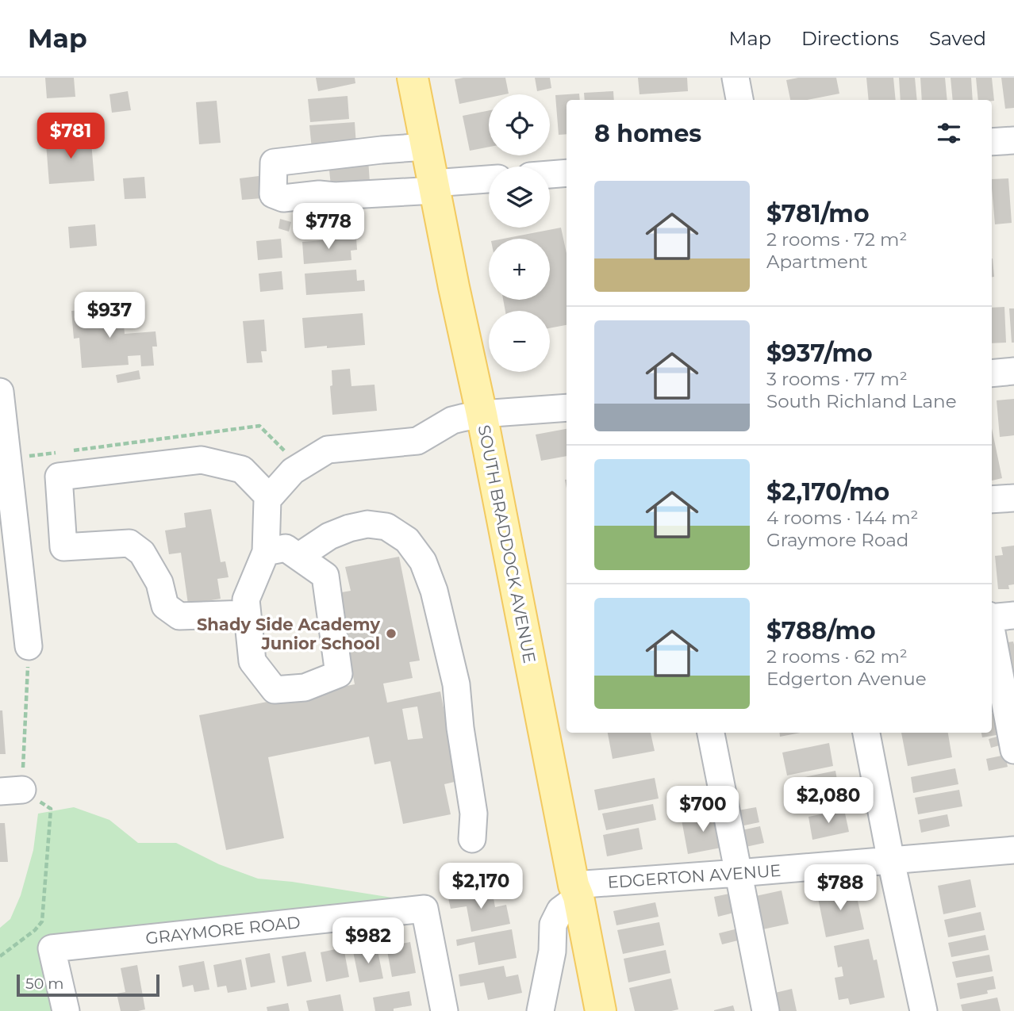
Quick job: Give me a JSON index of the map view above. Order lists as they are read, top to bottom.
{
  "streets": {
    "main road": ["SOUTH BRADDOCK AVENUE"],
    "street": ["EDGERTON AVENUE", "GRAYMORE ROAD"]
  },
  "crossings": [
    ["SOUTH BRADDOCK AVENUE", "EDGERTON AVENUE"]
  ],
  "places": ["Shady Side Academy Junior School"],
  "scale_bar": "50 m",
  "page": {
    "header": "Map",
    "nav": ["Map", "Directions", "Saved"],
    "map_buttons": ["+", "−"],
    "heading": "8 homes",
    "price": [
      "$781",
      "$778",
      "$937",
      "$2,080",
      "$700",
      "$2,170",
      "$788",
      "$982"
    ],
    "list": [
      {
        "name": "$781/mo",
        "note": "2 rooms · 72 m² · Apartment"
      },
      {
        "name": "$937/mo",
        "note": "3 rooms · 77 m² · South Richland Lane"
      },
      {
        "name": "$2,170/mo",
        "note": "4 rooms · 144 m² · Graymore Road"
      },
      {
        "name": "$788/mo",
        "note": "2 rooms · 62 m² · Edgerton Avenue"
      }
    ],
    "scale": "50 m"
  }
}
